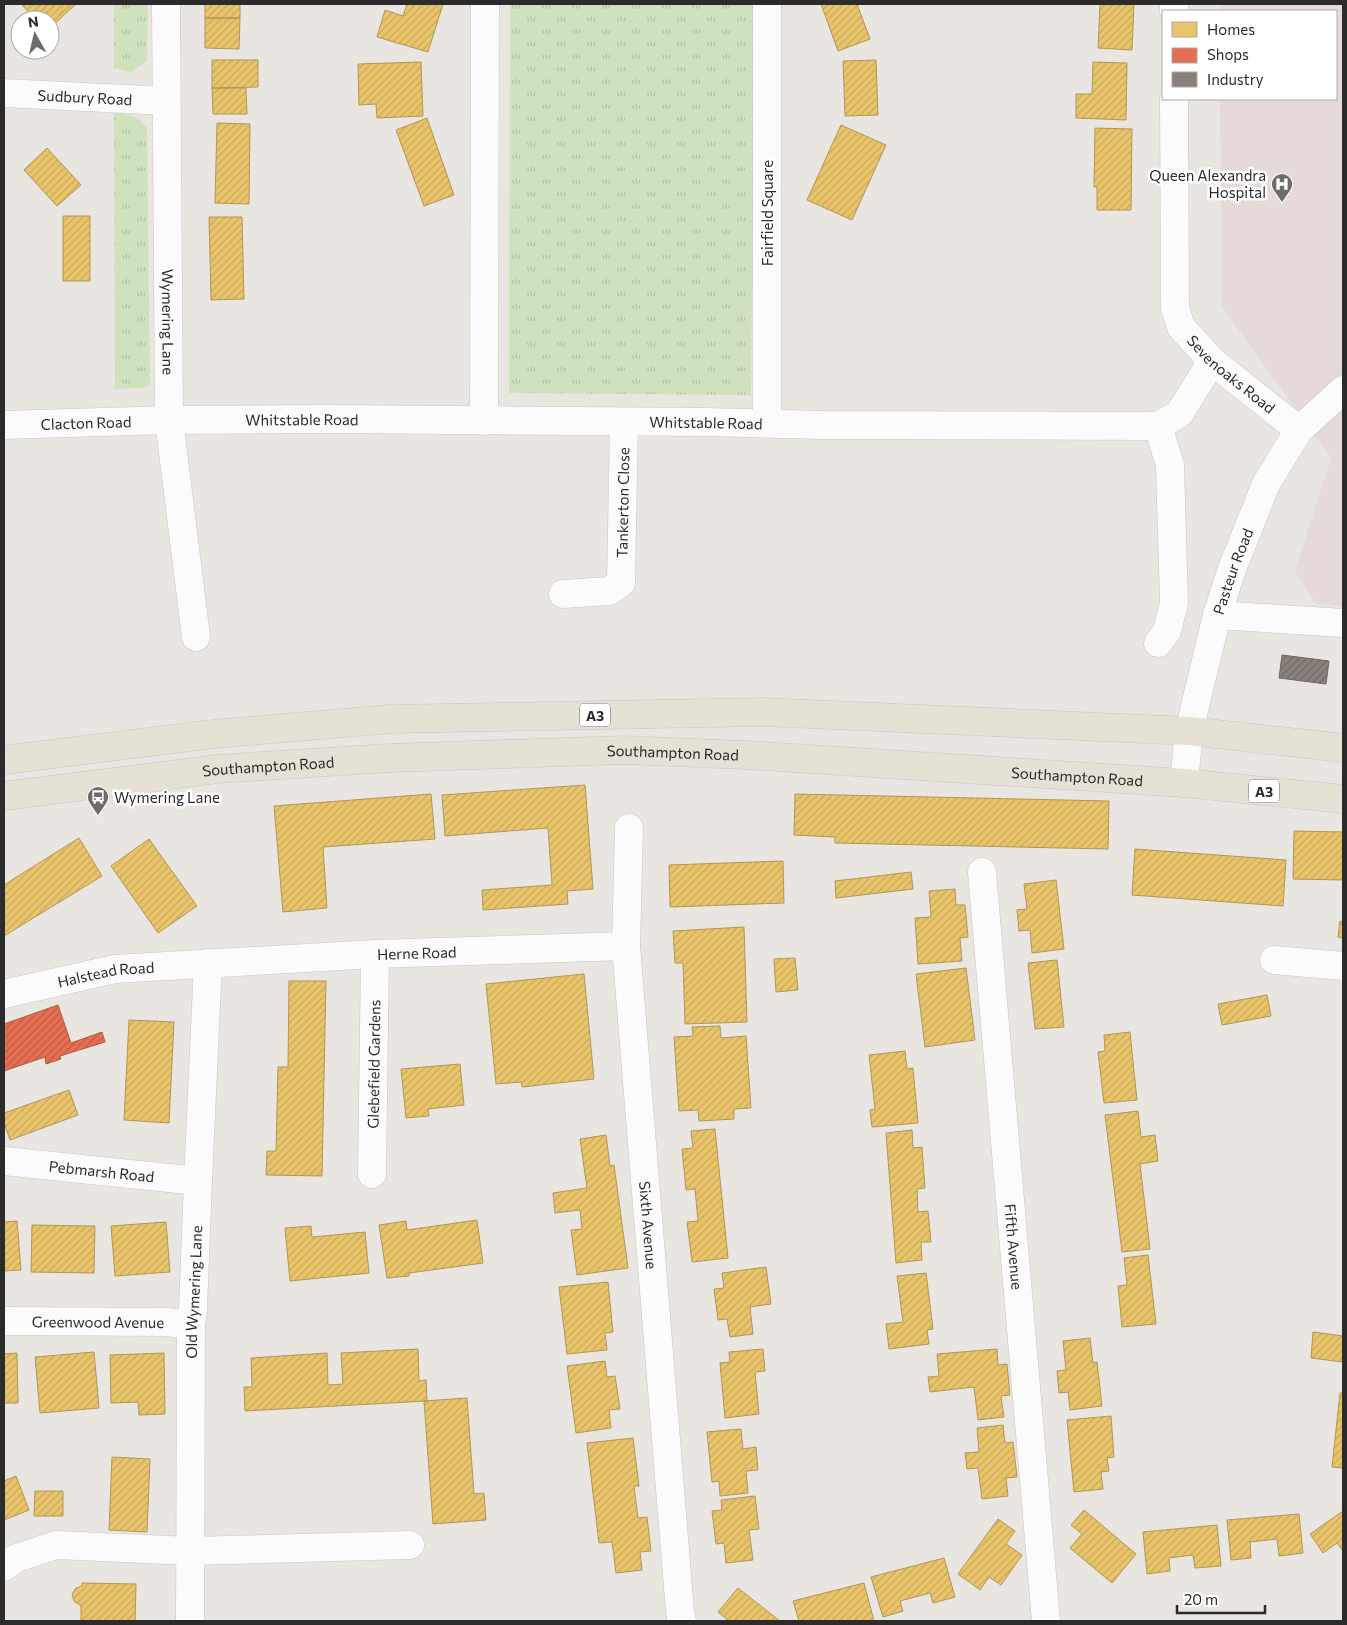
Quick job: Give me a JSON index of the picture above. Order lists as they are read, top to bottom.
{
  "streets": {
    "main road": ["A3", "Southampton Road"],
    "street": [
      "Sudbury Road",
      "Fairfield Square",
      "Wymering Lane",
      "Sevenoaks Road",
      "Whitstable Road",
      "Clacton Road",
      "Tankerton Close",
      "Pasteur Road",
      "Herne Road",
      "Halstead Road",
      "Glebefield Gardens",
      "Pebmarsh Road",
      "Sixth Avenue",
      "Fifth Avenue",
      "Old Wymering Lane",
      "Greenwood Avenue"
    ]
  },
  "crossings": [
    ["Sudbury Road", "Wymering Lane"],
    ["Fairfield Square", "Whitstable Road"],
    ["Wymering Lane", "Whitstable Road"],
    ["Wymering Lane", "Clacton Road"],
    ["Sevenoaks Road", "Pasteur Road"],
    ["Whitstable Road", "Clacton Road"],
    ["Whitstable Road", "Tankerton Close"],
    ["Pasteur Road", "A3"],
    ["Pasteur Road", "Southampton Road"],
    ["Herne Road", "Halstead Road"],
    ["Herne Road", "Glebefield Gardens"],
    ["Herne Road", "Sixth Avenue"],
    ["Herne Road", "Old Wymering Lane"],
    ["Halstead Road", "Old Wymering Lane"],
    ["Pebmarsh Road", "Old Wymering Lane"],
    ["Old Wymering Lane", "Greenwood Avenue"]
  ],
  "places": {
    "hospital": ["Queen Alexandra Hospital"],
    "bus stop": ["Wymering Lane"]
  },
  "legend": ["Homes", "Shops", "Industry"],
  "scale_bar": "20 m",
  "north": "top"
}
